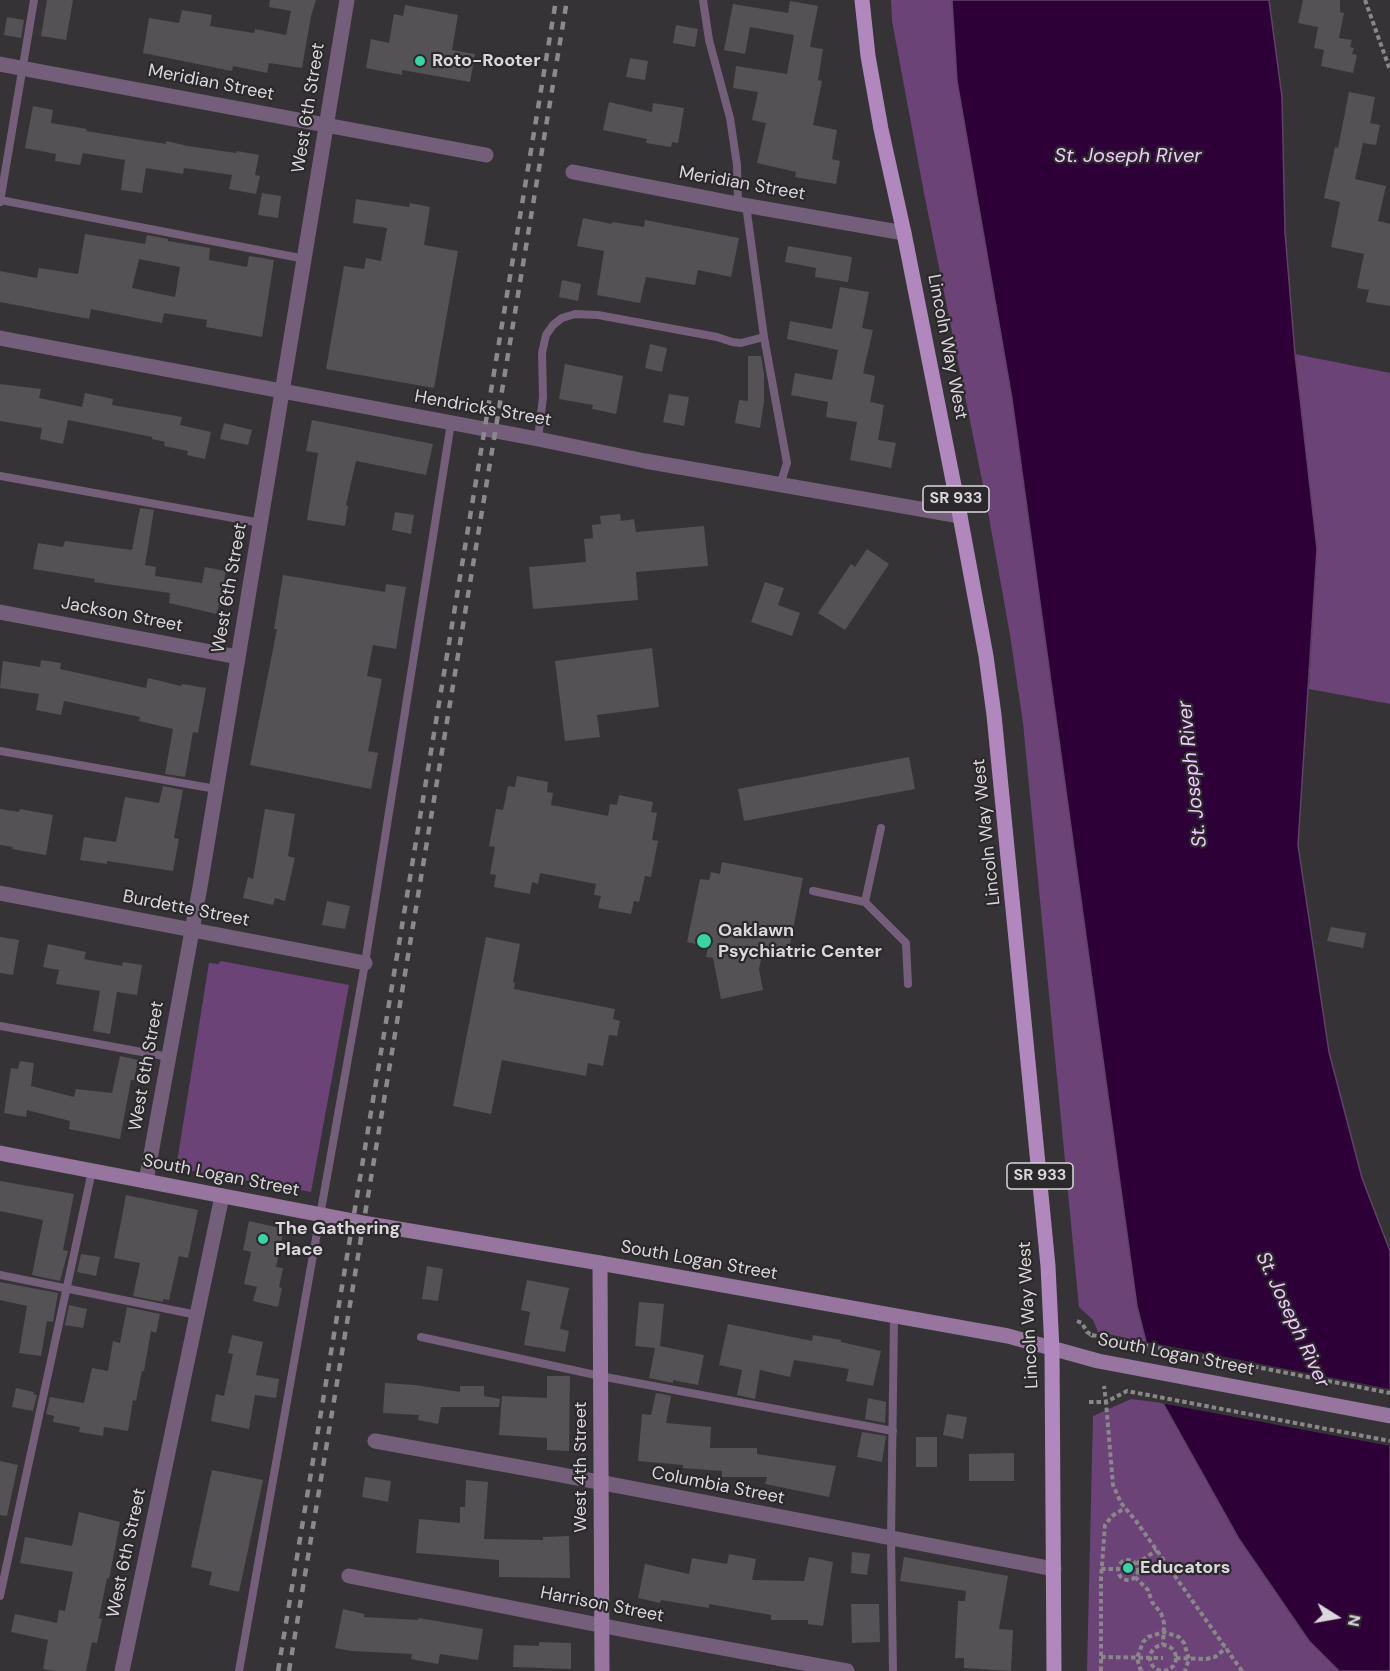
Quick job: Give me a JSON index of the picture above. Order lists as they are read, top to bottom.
{
  "streets": {
    "main road": ["Lincoln Way West", "SR 933"],
    "street": [
      "Meridian Street",
      "West 6th Street",
      "Hendricks Street",
      "Jackson Street",
      "Burdette Street",
      "South Logan Street",
      "West 4th Street",
      "Columbia Street",
      "Harrison Street"
    ]
  },
  "crossings": [
    ["Meridian Street", "West 6th Street"],
    ["Meridian Street", "Lincoln Way West"],
    ["West 6th Street", "Hendricks Street"],
    ["West 6th Street", "Jackson Street"],
    ["West 6th Street", "Burdette Street"],
    ["West 6th Street", "South Logan Street"],
    ["Lincoln Way West", "Hendricks Street"],
    ["Lincoln Way West", "South Logan Street"],
    ["Lincoln Way West", "Columbia Street"],
    ["South Logan Street", "West 4th Street"],
    ["West 4th Street", "Columbia Street"],
    ["West 4th Street", "Harrison Street"]
  ],
  "water": ["St. Joseph River"],
  "places": [
    "Roto-Rooter",
    "Oaklawn Psychiatric Center",
    "The Gathering Place",
    "Educators"
  ],
  "north": "right"
}
